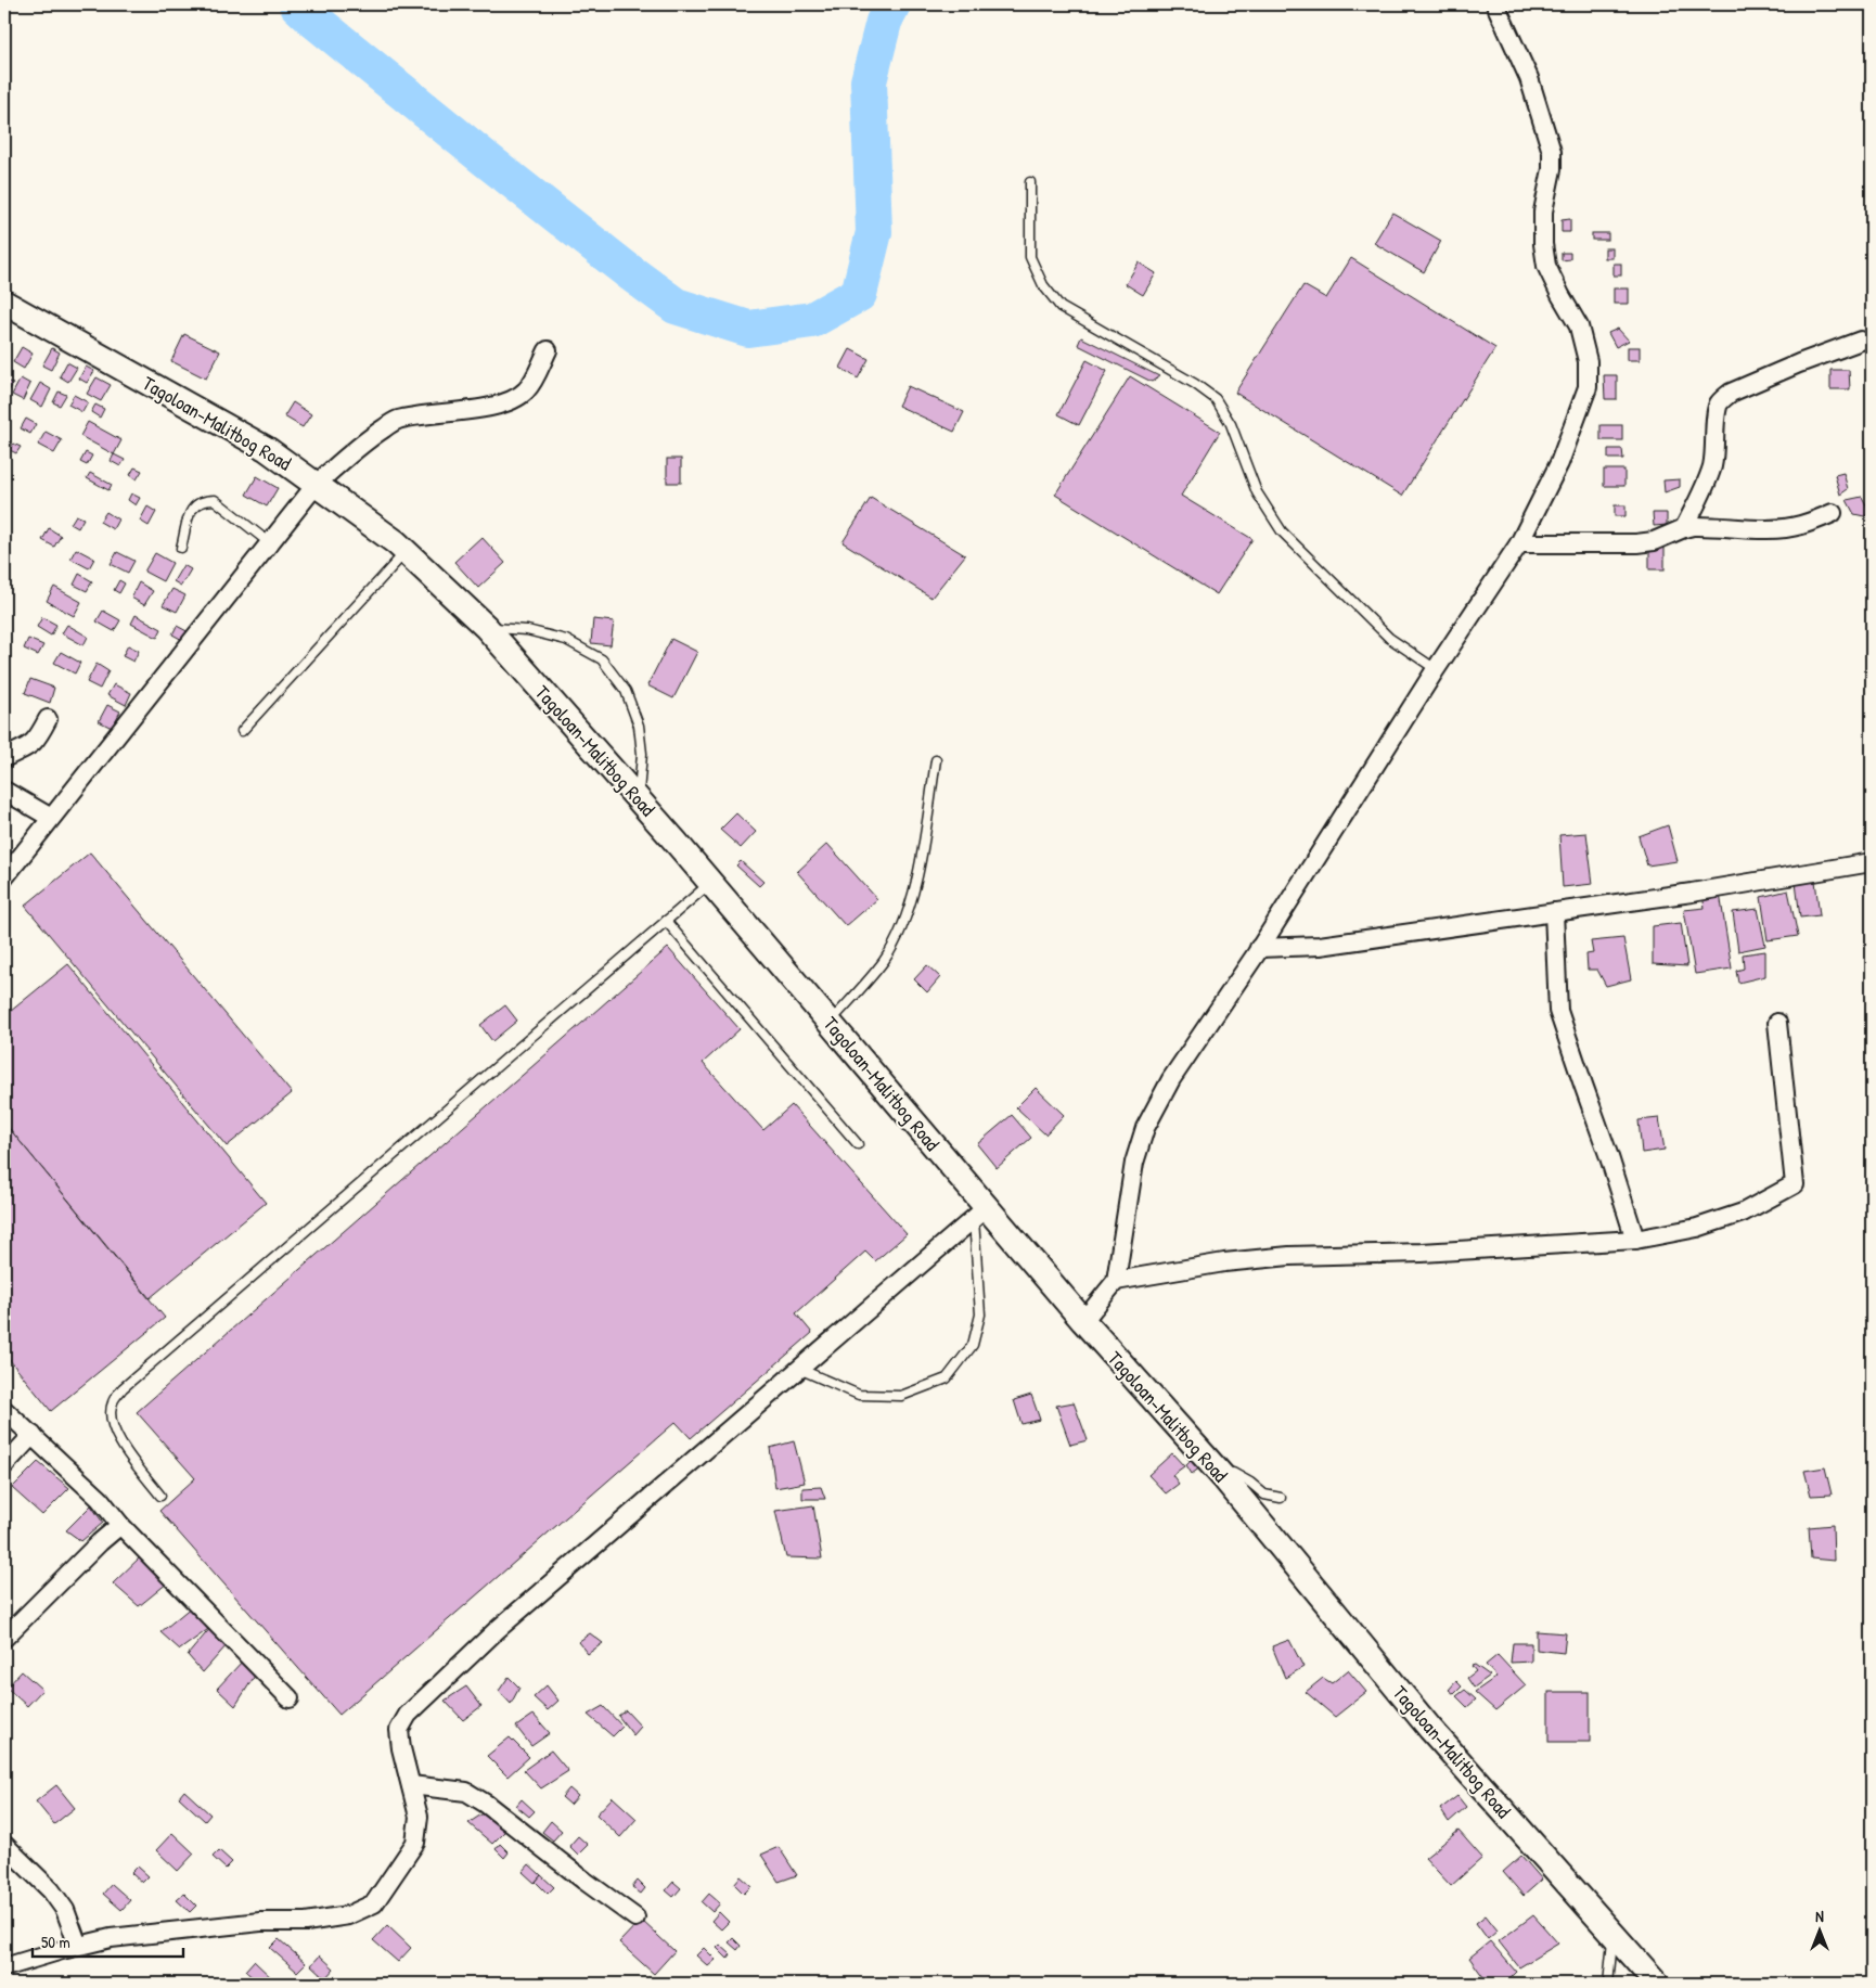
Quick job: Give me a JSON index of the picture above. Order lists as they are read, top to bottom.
{
  "streets": {
    "main road": ["Tagoloan-Malitbog Road"]
  },
  "scale_bar": "50 m",
  "north": "top"
}
